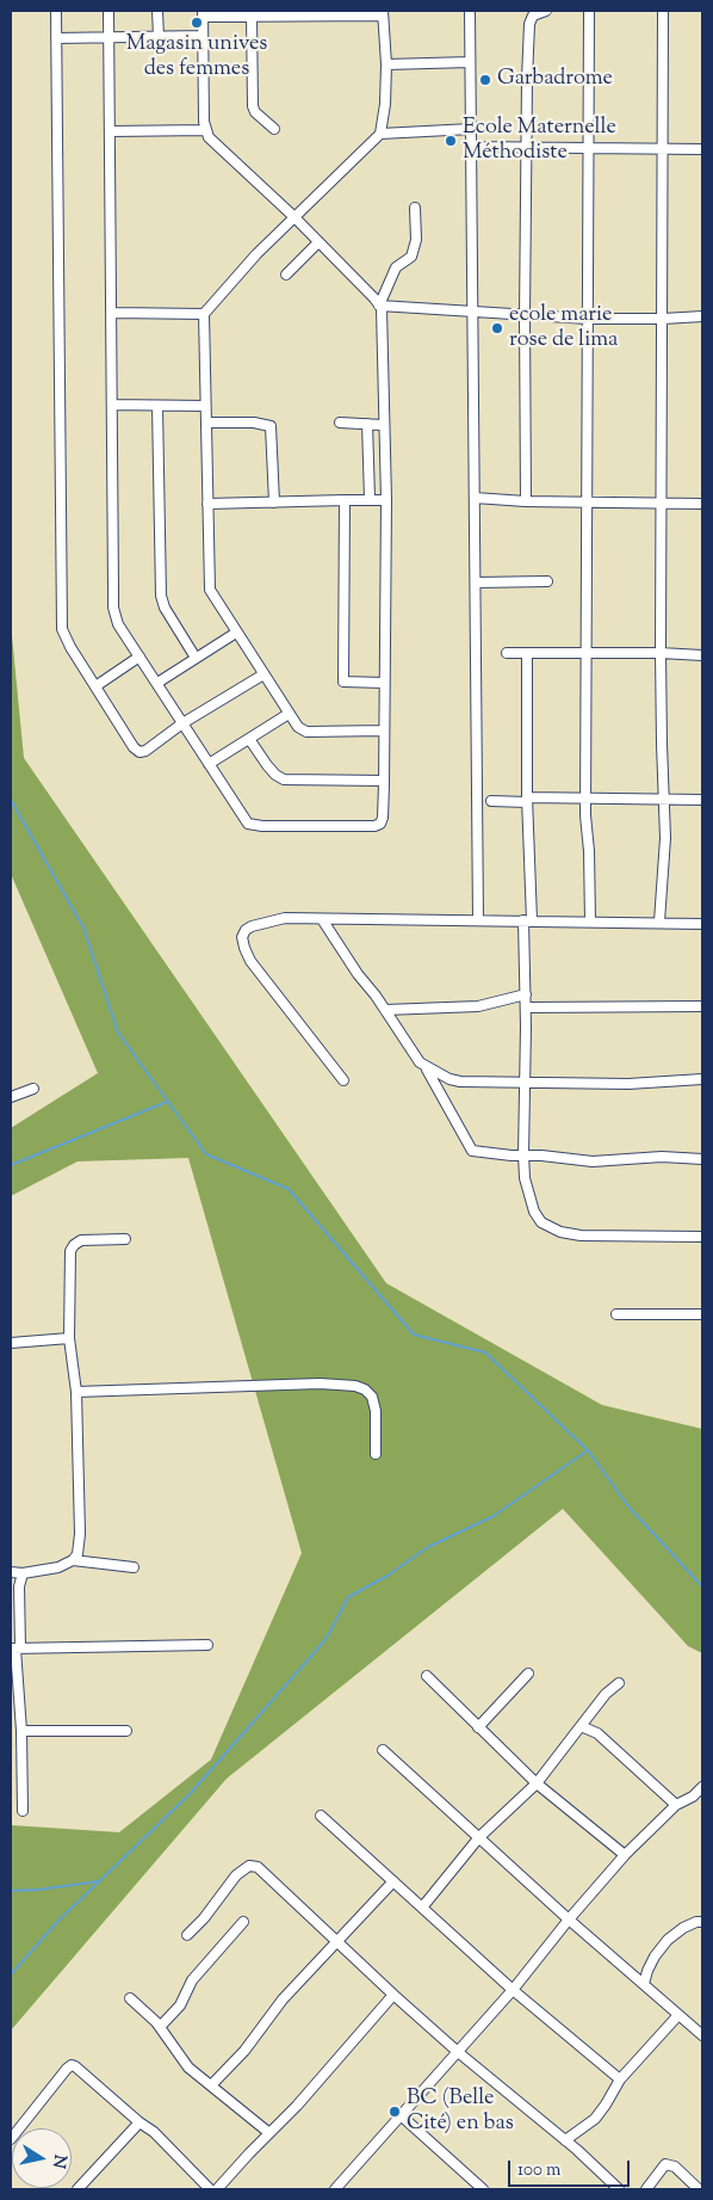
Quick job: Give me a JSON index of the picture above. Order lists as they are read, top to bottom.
{
  "places": [
    "Magasin unives des femmes",
    "Garbadrome",
    "Ecole Maternelle Méthodiste",
    "ecole marie rose de lima",
    "BC (Belle Cité) en bas"
  ],
  "scale_bar": "100 m",
  "north": "right"
}
